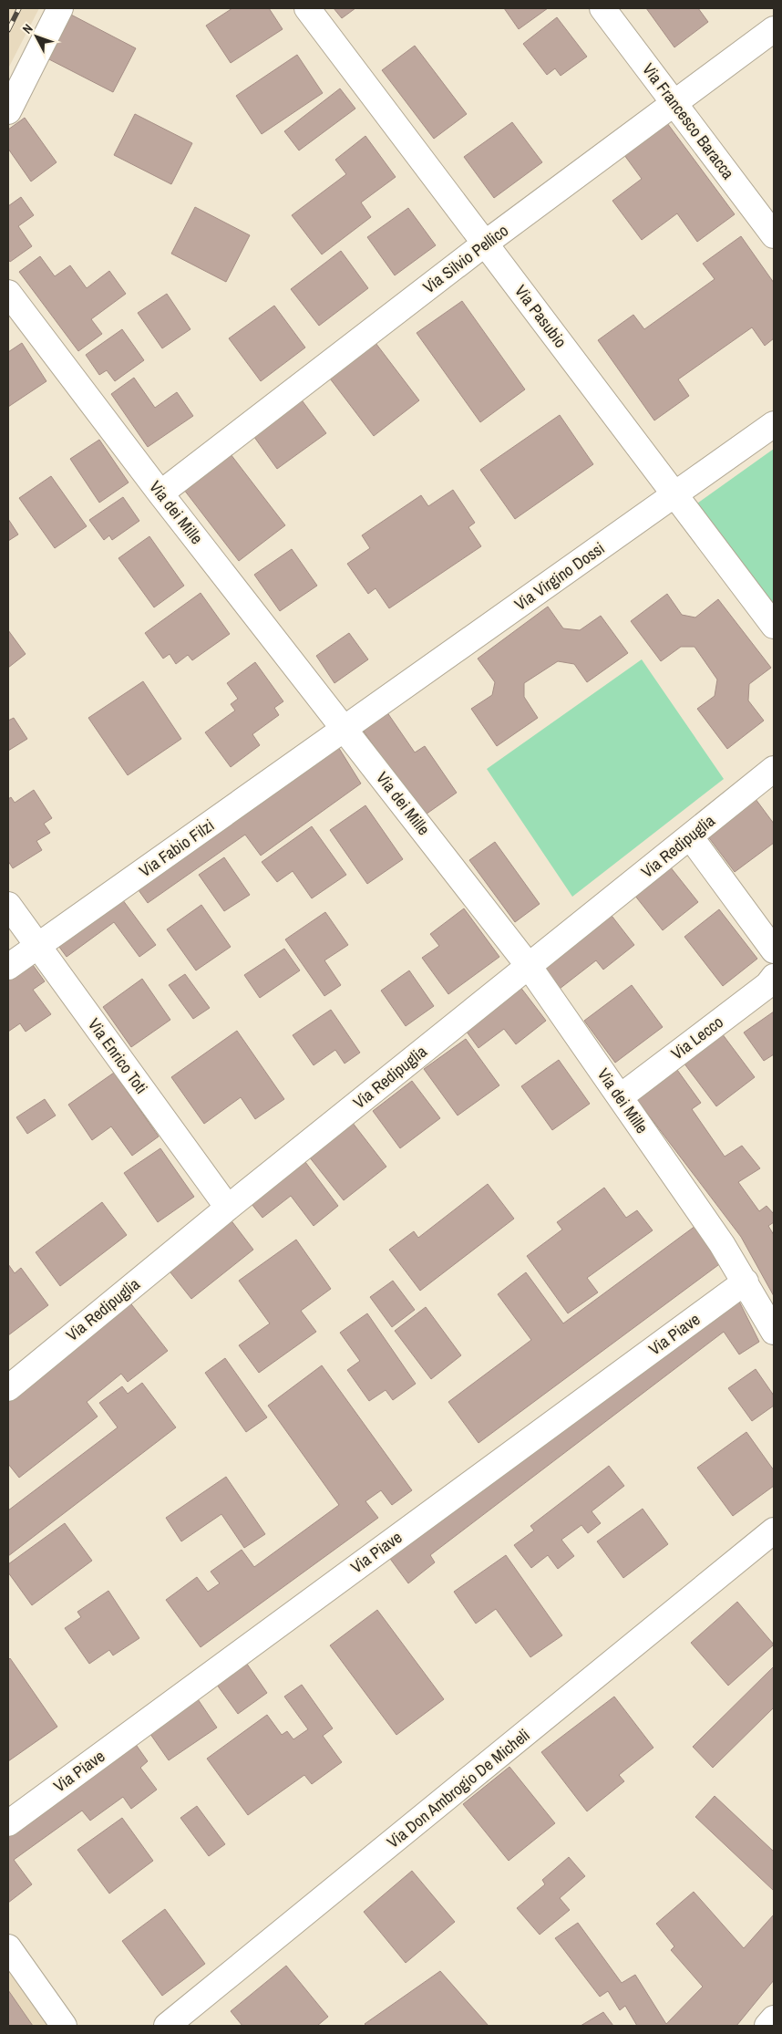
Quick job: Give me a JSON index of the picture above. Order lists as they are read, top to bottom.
{
  "streets": {
    "street": [
      "Via Francesco Baracca",
      "Via Silvio Pellico",
      "Via Pasubio",
      "Via dei Mille",
      "Via Virgino Dossi",
      "Via Redipuglia",
      "Via Fabio Filzi",
      "Via Lecco",
      "Via Enrico Toti",
      "Via Piave",
      "Via Don Ambrogio De Micheli"
    ]
  },
  "crossings": [
    ["Via Francesco Baracca", "Via Silvio Pellico"],
    ["Via Silvio Pellico", "Via Pasubio"],
    ["Via Silvio Pellico", "Via dei Mille"],
    ["Via Pasubio", "Via Virgino Dossi"],
    ["Via dei Mille", "Via Virgino Dossi"],
    ["Via dei Mille", "Via Redipuglia"],
    ["Via dei Mille", "Via Fabio Filzi"],
    ["Via dei Mille", "Via Lecco"],
    ["Via dei Mille", "Via Piave"],
    ["Via Virgino Dossi", "Via Fabio Filzi"],
    ["Via Redipuglia", "Via Enrico Toti"],
    ["Via Fabio Filzi", "Via Enrico Toti"]
  ],
  "north": "top left"
}
